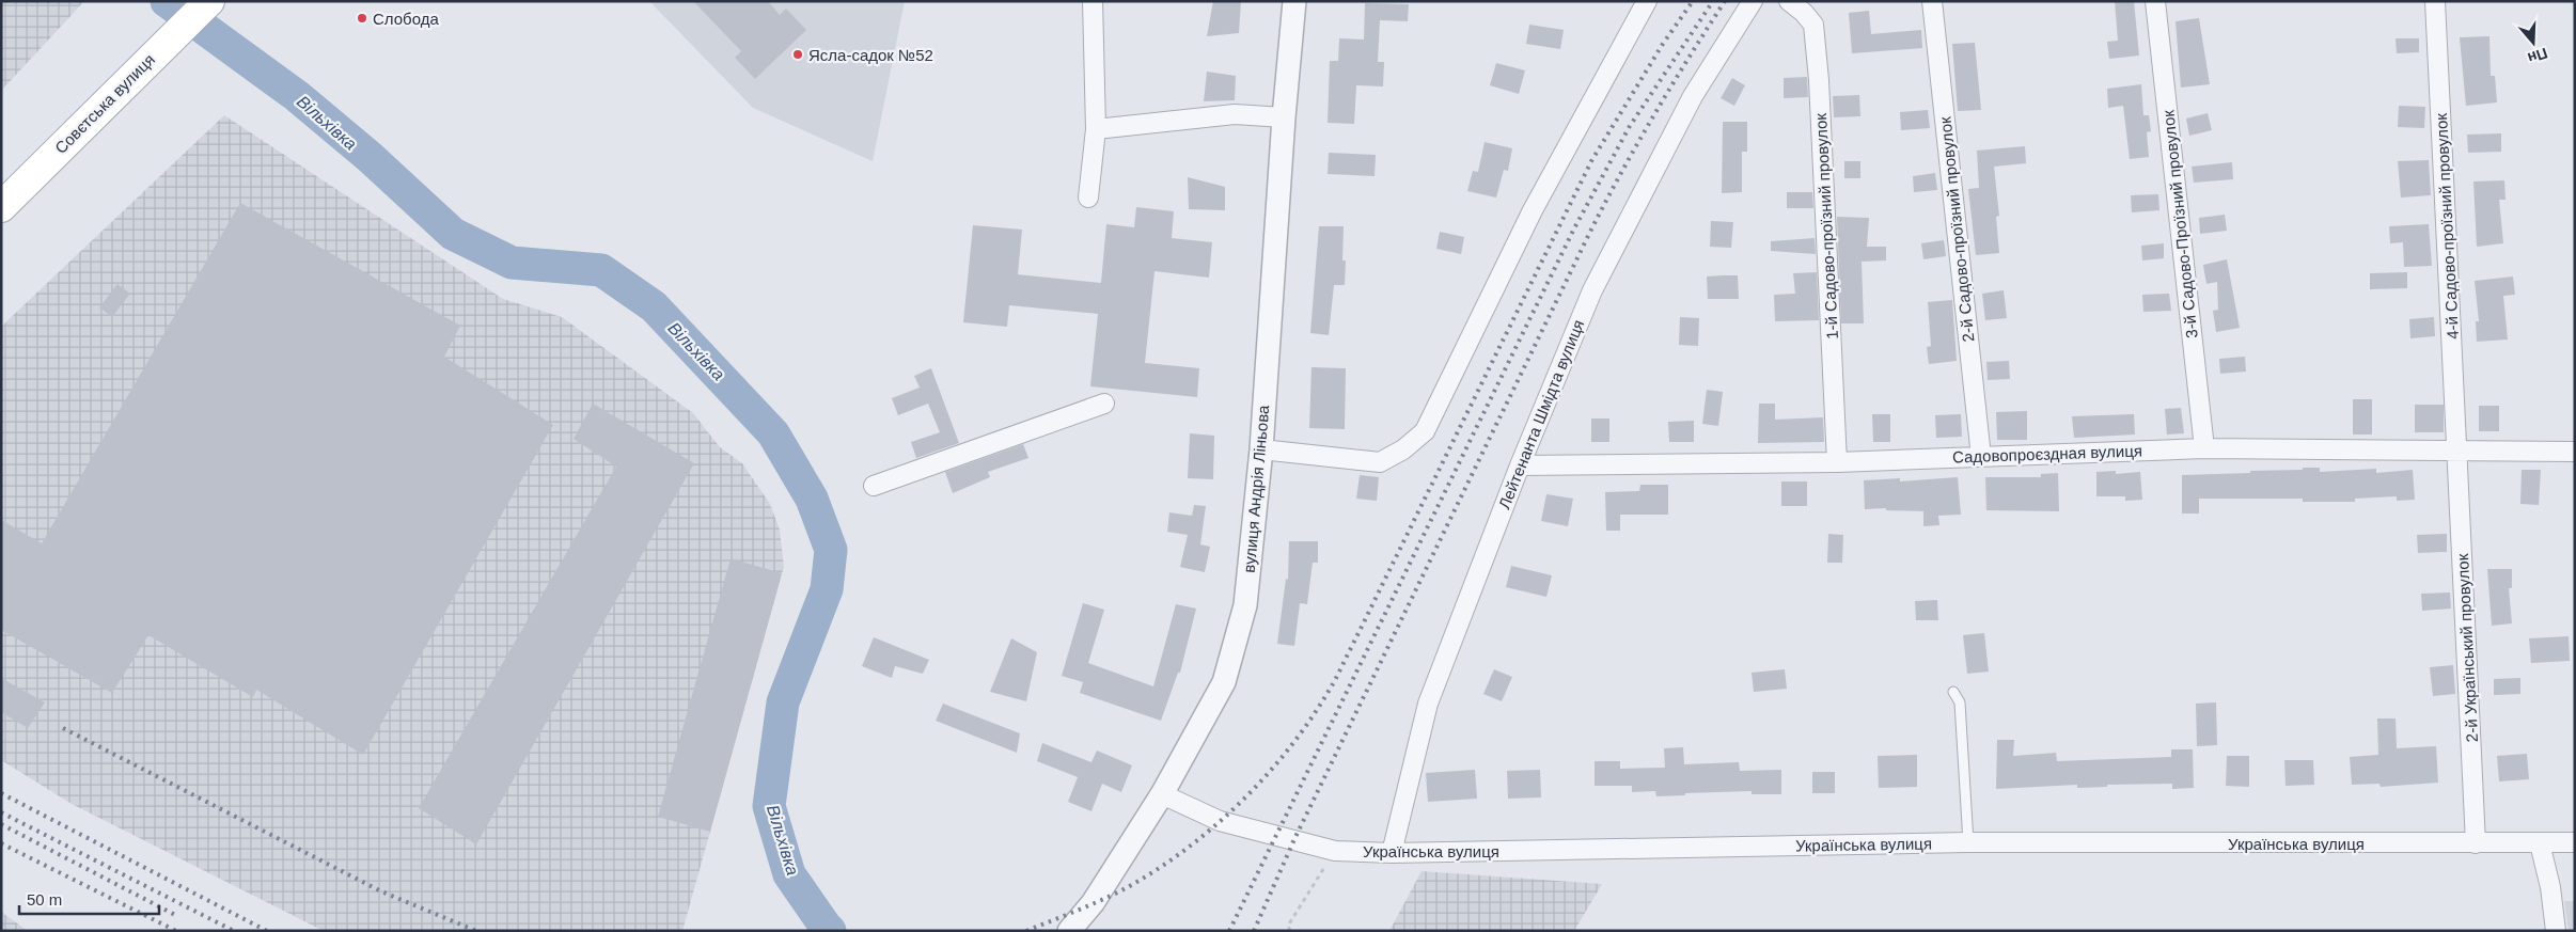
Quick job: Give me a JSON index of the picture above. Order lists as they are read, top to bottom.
{
  "streets": {
    "main road": ["Совєтська вулиця"],
    "street": [
      "3-й Садово-Проїзний провулок",
      "1-й Садово-проїзний провулок",
      "4-й Садово-проїзний провулок",
      "2-й Садово-проїзний провулок",
      "Лейтенанта Шмідта вулиця",
      "Садовопроєздная вулиця",
      "вулиця Андрія Ліньова",
      "2-й Український провулок",
      "Українська вулиця"
    ]
  },
  "crossings": [
    ["3-й Садово-Проїзний провулок", "Садовопроєздная вулиця"],
    ["1-й Садово-проїзний провулок", "Садовопроєздная вулиця"],
    ["4-й Садово-проїзний провулок", "Садовопроєздная вулиця"],
    ["4-й Садово-проїзний провулок", "2-й Український провулок"],
    ["2-й Садово-проїзний провулок", "Садовопроєздная вулиця"],
    ["Лейтенанта Шмідта вулиця", "Садовопроєздная вулиця"],
    ["Лейтенанта Шмідта вулиця", "Українська вулиця"],
    ["Садовопроєздная вулиця", "2-й Український провулок"],
    ["вулиця Андрія Ліньова", "Українська вулиця"],
    ["2-й Український провулок", "Українська вулиця"]
  ],
  "water": ["Вільхівка"],
  "places": ["Слобода", "Ясла-садок №52"],
  "scale_bar": "50 m",
  "north": "bottom"
}
